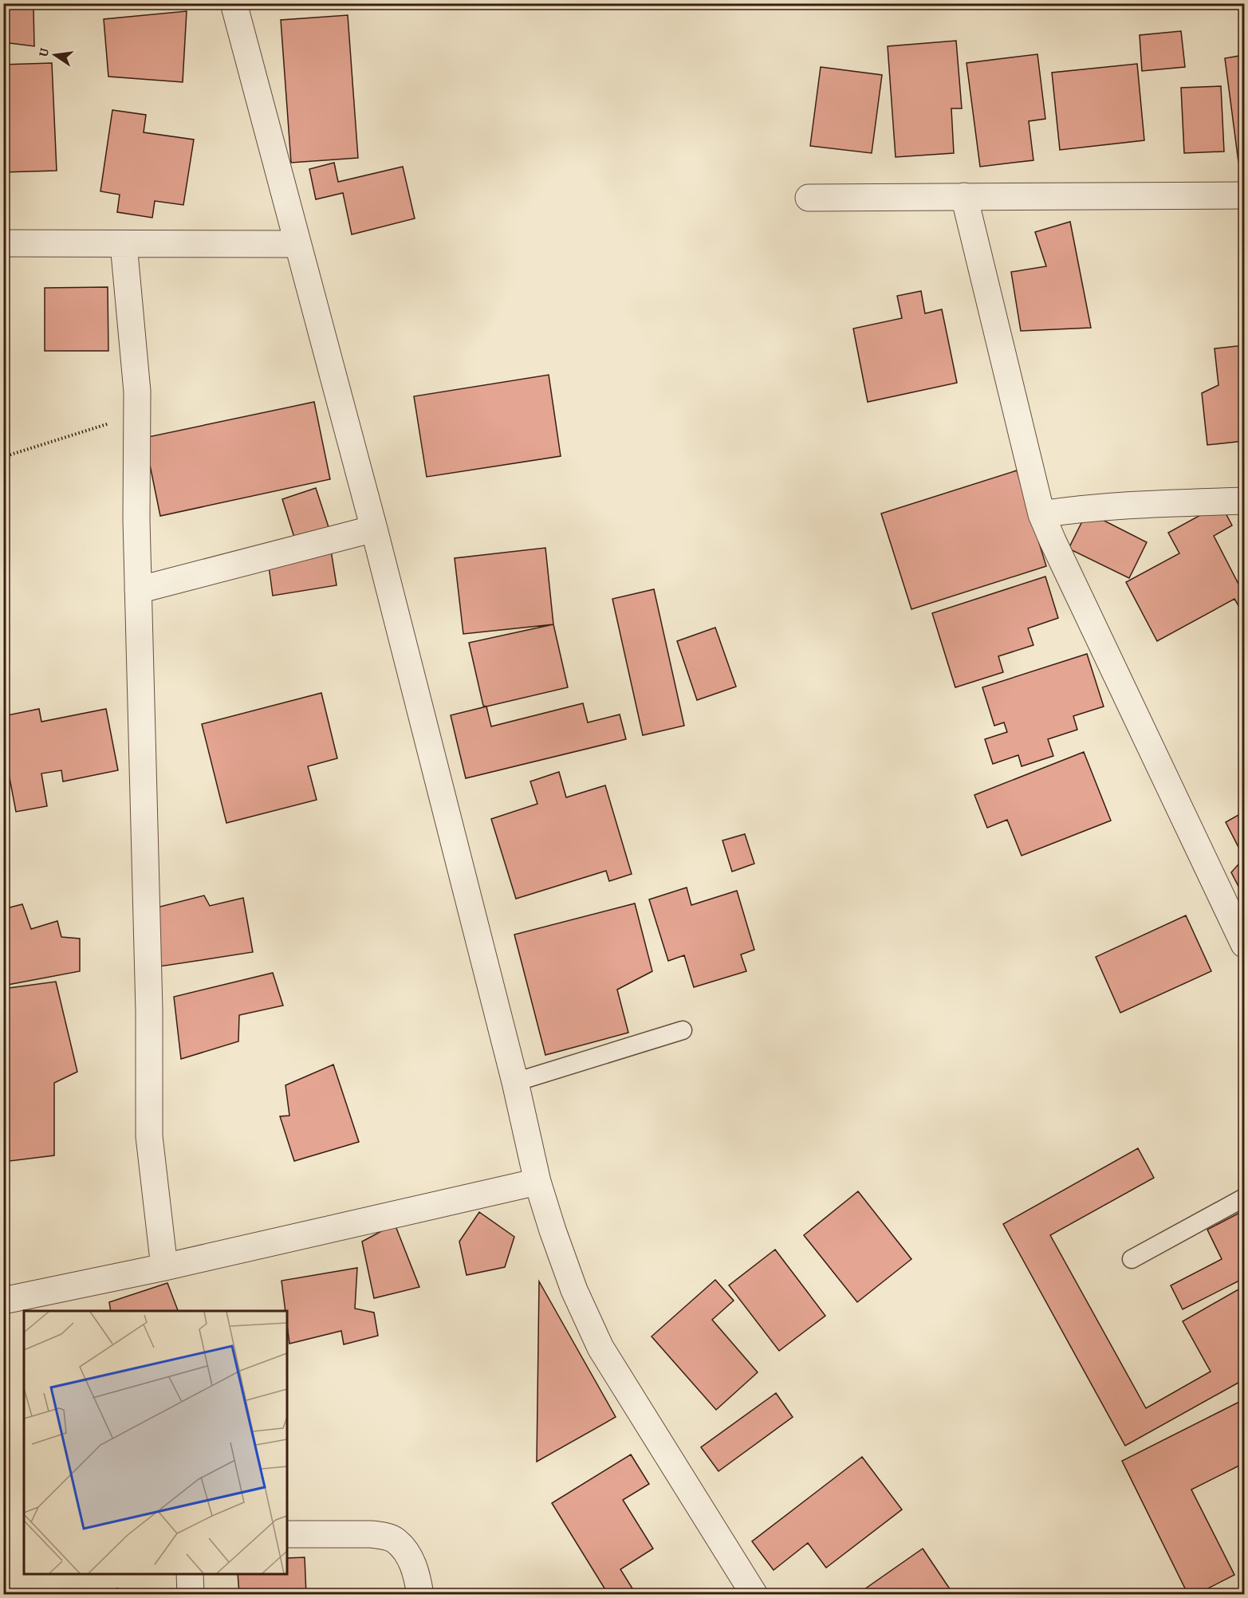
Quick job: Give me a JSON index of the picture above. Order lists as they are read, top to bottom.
{
  "north": "left"
}
